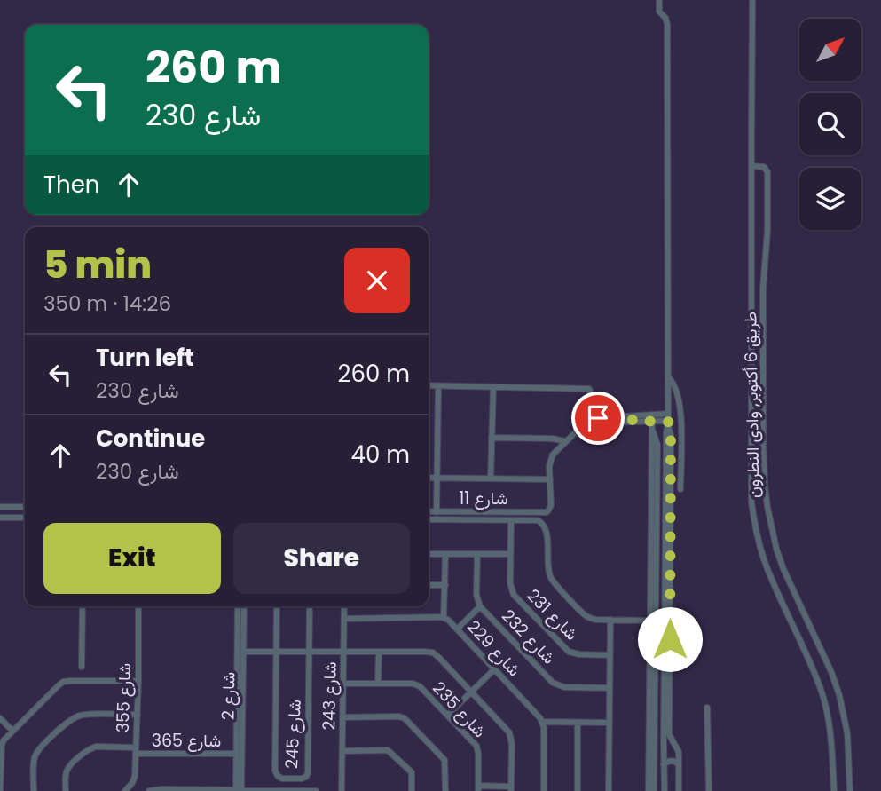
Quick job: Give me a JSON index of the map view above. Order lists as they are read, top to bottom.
{
  "streets": {
    "street": [
      "طريق 6 أكتوبر, وادى النطرون",
      "شارع 11",
      "شارع 231",
      "شارع 232",
      "شارع 229",
      "شارع 2",
      "شارع 243",
      "شارع 355",
      "شارع 235",
      "شارع 245",
      "شارع 365"
    ]
  },
  "crossings": [
    ["شارع 11", "شارع 231"],
    ["شارع 229", "شارع 243"],
    ["شارع 2", "شارع 365"],
    ["شارع 243", "شارع 235"],
    ["شارع 355", "شارع 365"]
  ],
  "north": "top right",
  "page": {
    "turn": ["260 m", "شارع 230"],
    "then": "Then",
    "heading": ["5 min", "350 m · 14:26"],
    "list": [
      {
        "name": "Turn left",
        "note": "شارع 230",
        "value": "260 m"
      },
      {
        "name": "Continue",
        "note": "شارع 230",
        "value": "40 m"
      }
    ],
    "buttons": ["Exit", "Share"]
  }
}
